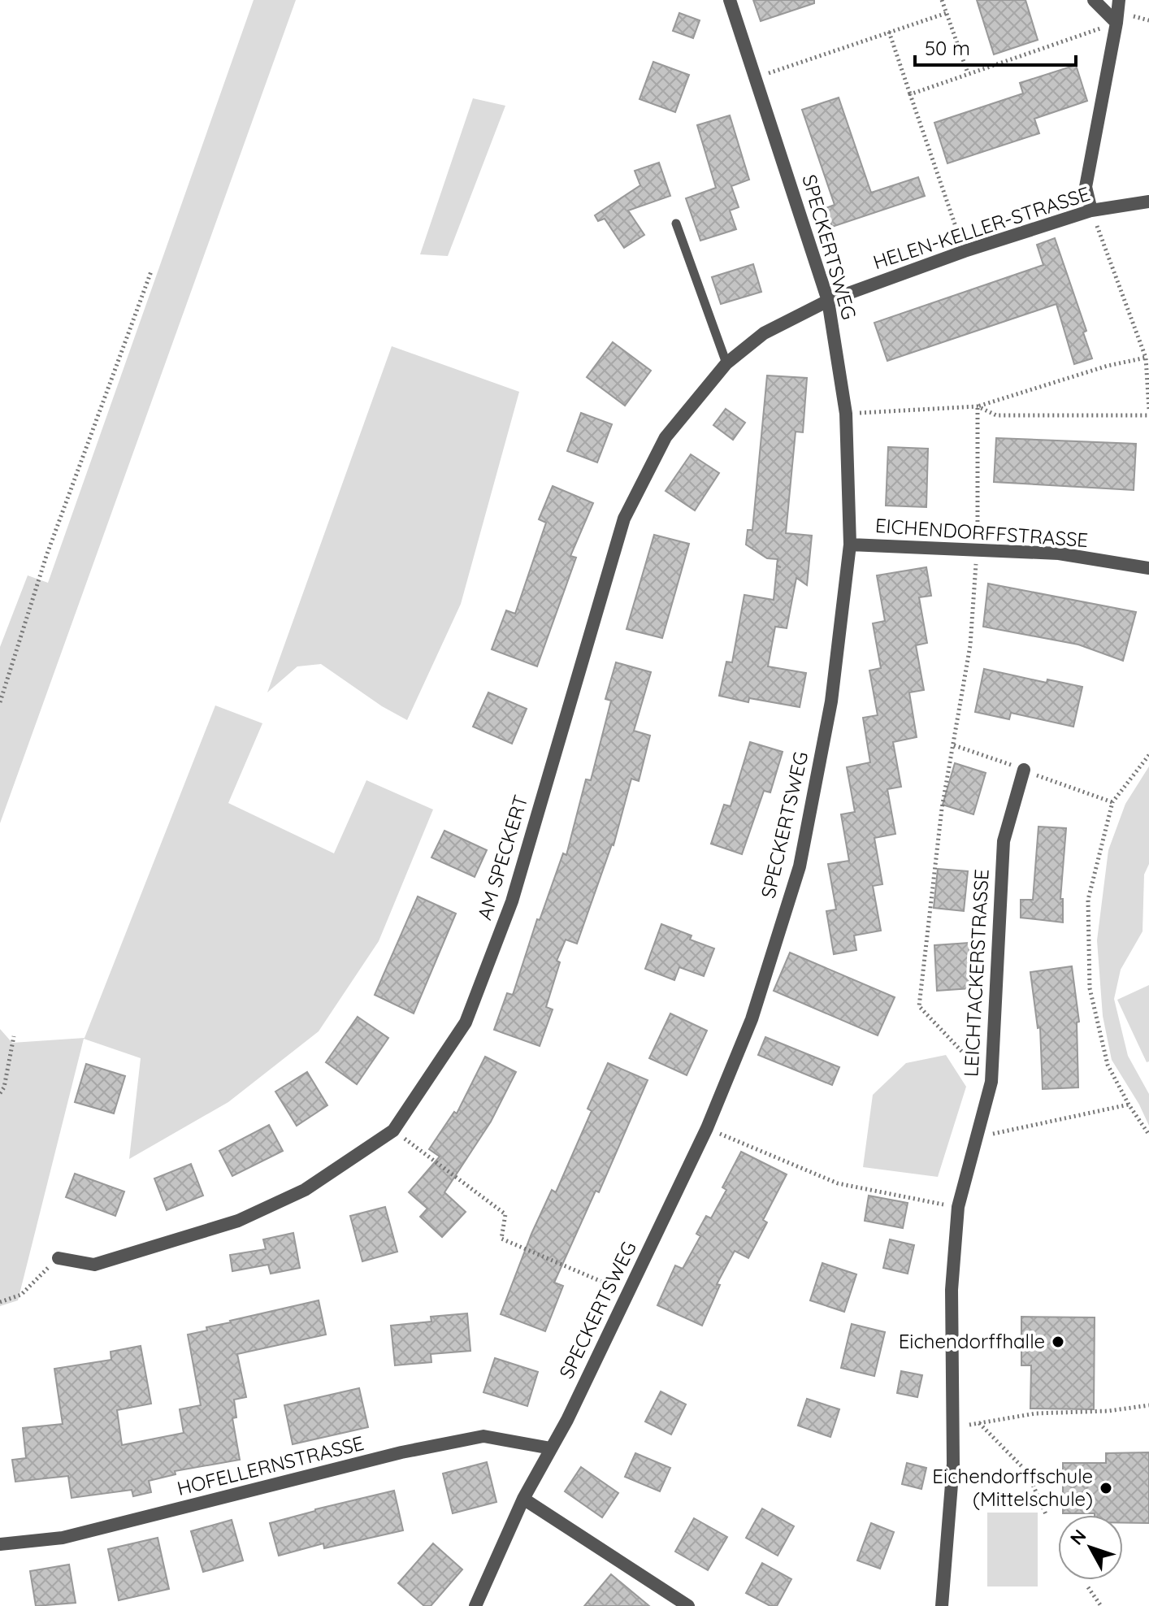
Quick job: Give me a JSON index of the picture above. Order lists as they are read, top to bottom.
{
  "streets": {
    "street": [
      "HELEN-KELLER-STRASSE",
      "SPECKERTSWEG",
      "EICHENDORFFSTRASSE",
      "AM SPECKERT",
      "LEICHTACKERSTRASSE",
      "HOFELLERNSTRASSE"
    ]
  },
  "crossings": [
    ["HELEN-KELLER-STRASSE", "SPECKERTSWEG"],
    ["HELEN-KELLER-STRASSE", "AM SPECKERT"],
    ["SPECKERTSWEG", "EICHENDORFFSTRASSE"],
    ["SPECKERTSWEG", "AM SPECKERT"],
    ["SPECKERTSWEG", "HOFELLERNSTRASSE"]
  ],
  "places": ["Eichendorffhalle", "Eichendorffschule (Mittelschule)"],
  "scale_bar": "50 m",
  "north": "top left"
}
